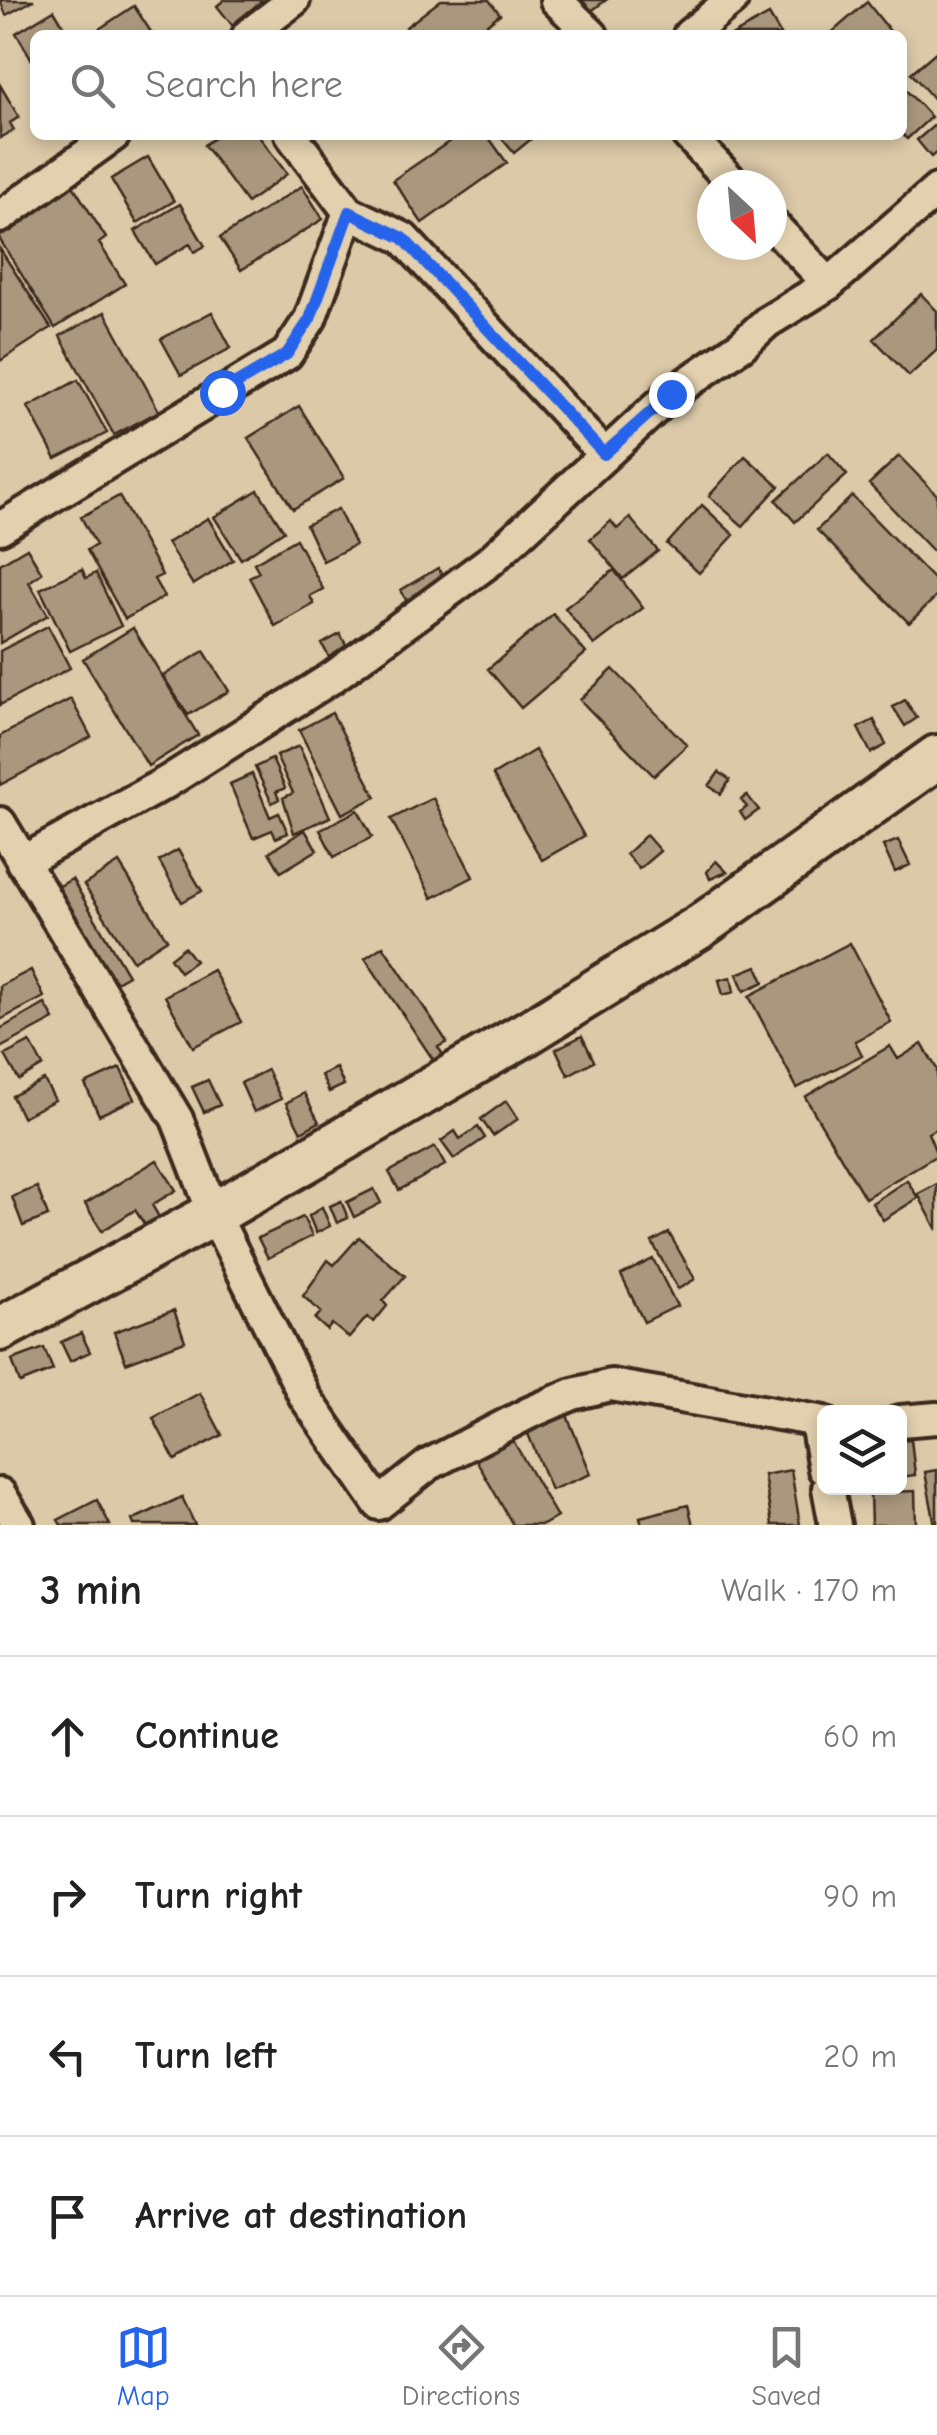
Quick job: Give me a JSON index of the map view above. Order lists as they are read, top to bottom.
{
  "north": "bottom right",
  "page": {
    "search": "Search here",
    "heading": ["3 min", "Walk · 170 m"],
    "list": [
      ["Continue", "60 m"],
      ["Turn right", "90 m"],
      ["Turn left", "20 m"],
      "Arrive at destination"
    ],
    "nav": ["Map", "Directions", "Saved"]
  }
}
